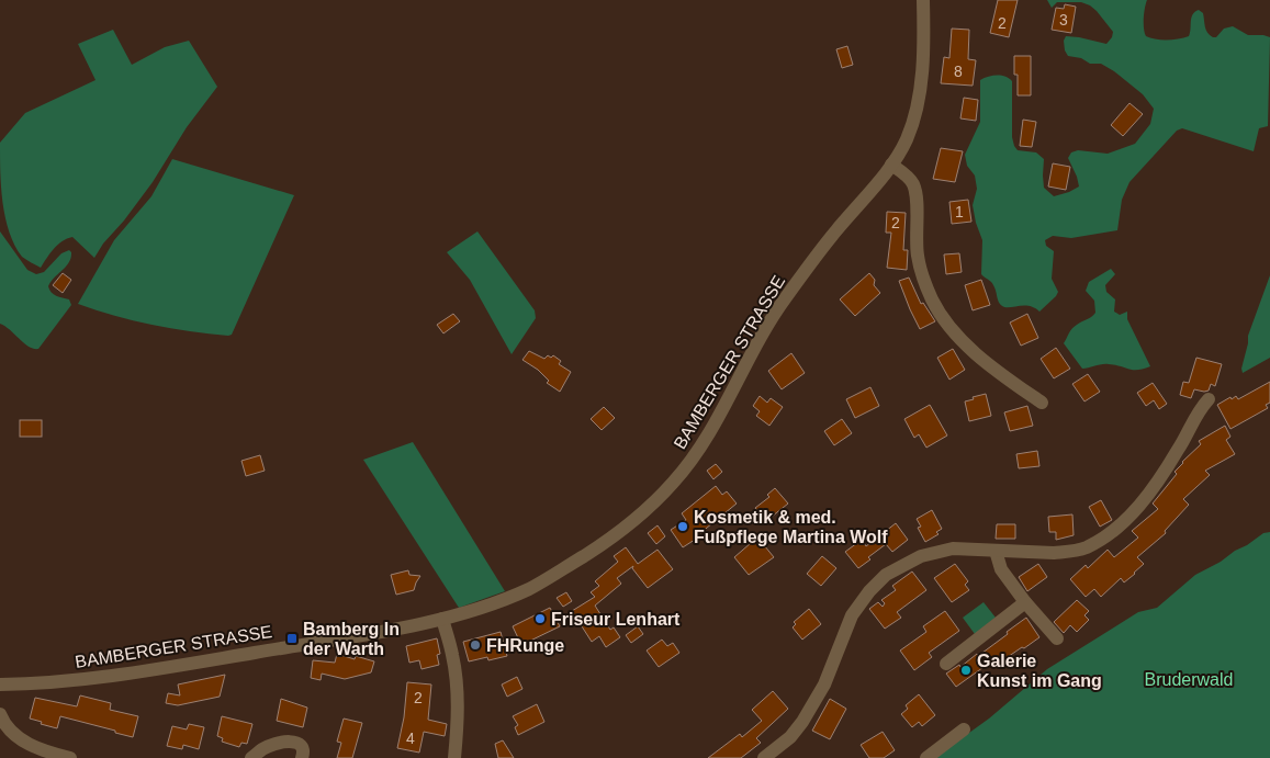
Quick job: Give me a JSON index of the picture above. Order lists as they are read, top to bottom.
{
  "streets": {
    "street": ["BAMBERGER STRASSE"]
  },
  "parks": ["Bruderwald"],
  "places": {
    "other": [
      "Kosmetik & med. Fußpflege Martina Wolf",
      "Friseur Lenhart",
      "FHRunge",
      "Galerie Kunst im Gang"
    ],
    "transit": ["Bamberg In der Warth"]
  },
  "house_numbers": [
    "3",
    "2",
    "8",
    "1",
    "2",
    "2",
    "4"
  ]
}
